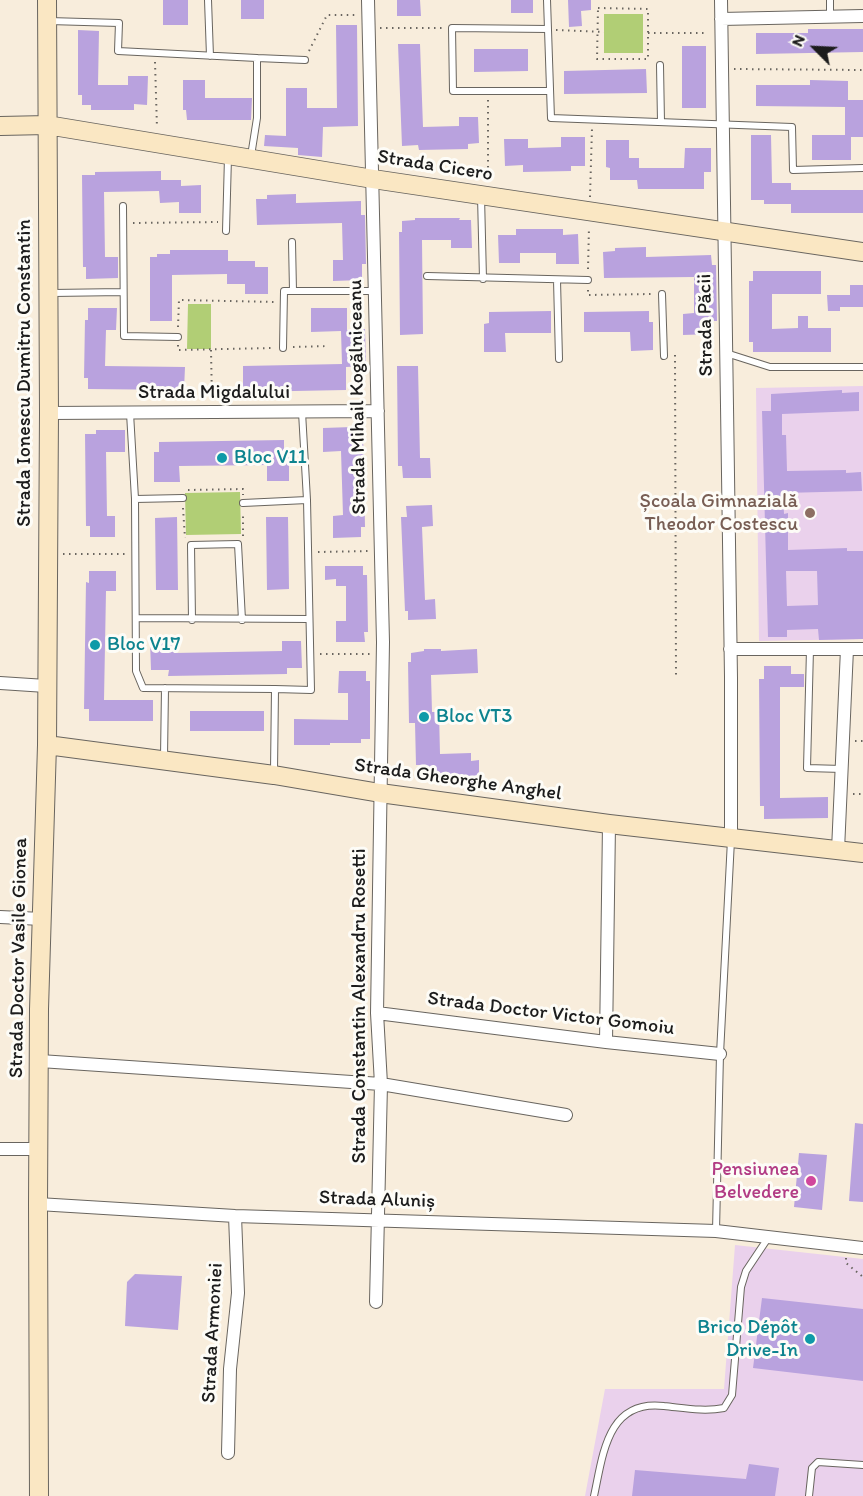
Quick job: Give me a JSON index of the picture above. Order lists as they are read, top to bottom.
{
  "streets": {
    "street": [
      "Strada Cicero",
      "Strada Păcii",
      "Strada Ionescu Dumitru Constantin",
      "Strada Migdalului",
      "Strada Mihail Kogălniceanu",
      "Strada Gheorghe Anghel",
      "Strada Doctor Vasile Gionea",
      "Strada Constantin Alexandru Rosetti",
      "Strada Doctor Victor Gomoiu",
      "Strada Aluniș",
      "Strada Armoniei"
    ]
  },
  "crossings": [
    ["Strada Cicero", "Strada Păcii"],
    ["Strada Cicero", "Strada Ionescu Dumitru Constantin"],
    ["Strada Cicero", "Strada Mihail Kogălniceanu"],
    ["Strada Păcii", "Strada Gheorghe Anghel"],
    ["Strada Ionescu Dumitru Constantin", "Strada Migdalului"],
    ["Strada Ionescu Dumitru Constantin", "Strada Gheorghe Anghel"],
    ["Strada Ionescu Dumitru Constantin", "Strada Doctor Vasile Gionea"],
    ["Strada Migdalului", "Strada Mihail Kogălniceanu"],
    ["Strada Mihail Kogălniceanu", "Strada Gheorghe Anghel"],
    ["Strada Mihail Kogălniceanu", "Strada Constantin Alexandru Rosetti"],
    ["Strada Gheorghe Anghel", "Strada Doctor Vasile Gionea"],
    ["Strada Gheorghe Anghel", "Strada Constantin Alexandru Rosetti"],
    ["Strada Doctor Vasile Gionea", "Strada Aluniș"],
    ["Strada Constantin Alexandru Rosetti", "Strada Doctor Victor Gomoiu"],
    ["Strada Constantin Alexandru Rosetti", "Strada Aluniș"],
    ["Strada Aluniș", "Strada Armoniei"]
  ],
  "places": [
    "Bloc V11",
    "Școala Gimnazială Theodor Costescu",
    "Bloc V17",
    "Bloc VT3",
    "Pensiunea Belvedere",
    "Brico Dépôt Drive-In"
  ],
  "north": "top left"
}
